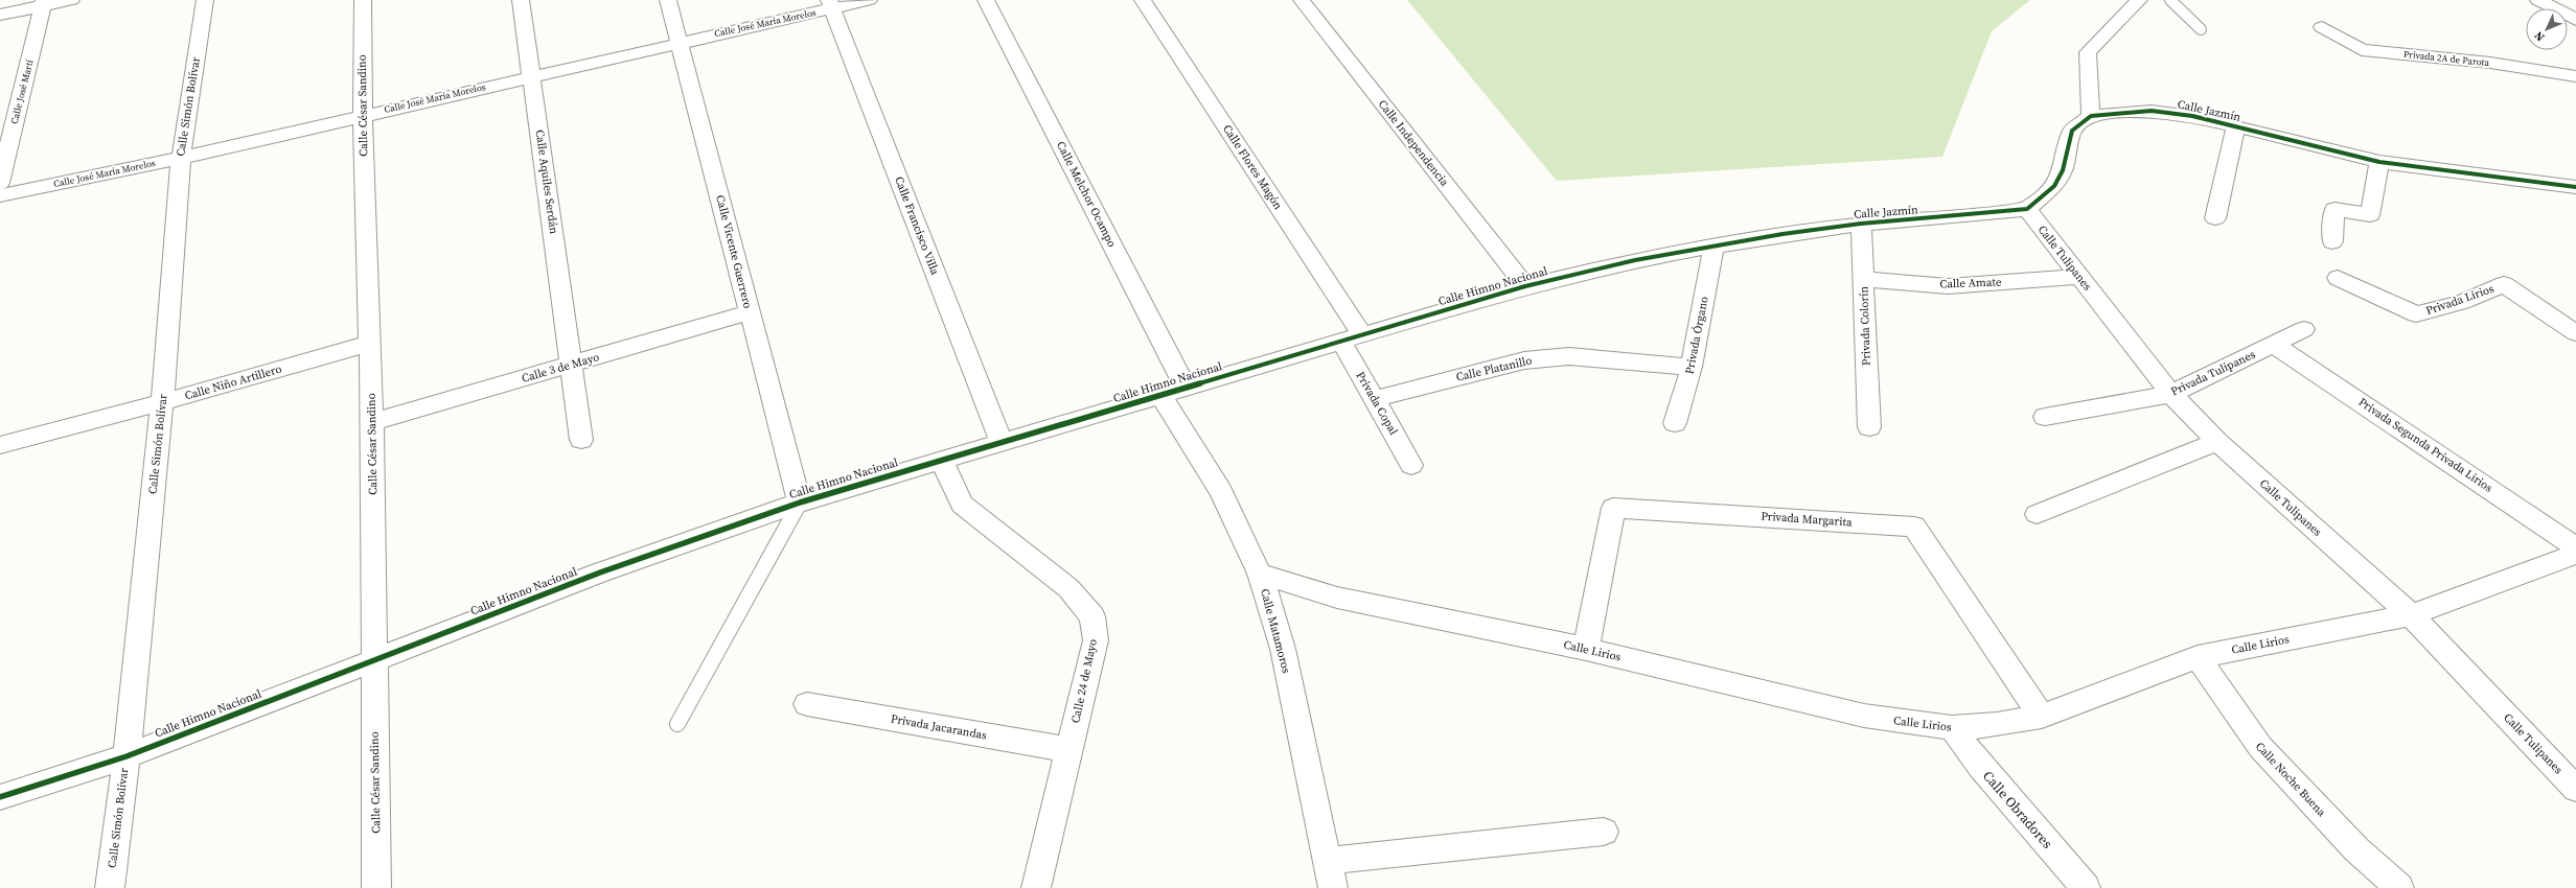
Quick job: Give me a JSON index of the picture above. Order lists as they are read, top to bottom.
{
  "streets": {
    "street": [
      "Calle José María Morelos",
      "Privada 2A de Parota",
      "Calle José Martí",
      "Calle César Sandino",
      "Calle Simón Bolívar",
      "Calle Jazmín",
      "Calle Independencia",
      "Calle Flores Magón",
      "Calle Aquiles Serdán",
      "Calle Melchor Ocampo",
      "Calle Francisco Villa",
      "Calle Vicente Guerrero",
      "Calle Tulipanes",
      "Calle Amate",
      "Calle Himno Nacional",
      "Privada Lirios",
      "Privada Colorín",
      "Privada Órgano",
      "Calle 3 de Mayo",
      "Calle Platanillo",
      "Privada Tulipanes",
      "Calle Niño Artillero",
      "Privada Copal",
      "Privada Segunda Privada Lirios",
      "Privada Margarita",
      "Calle Matamoros",
      "Calle Lirios",
      "Calle 24 de Mayo",
      "Privada Jacarandas",
      "Calle Noche Buena",
      "Calle Obradores"
    ]
  },
  "crossings": [
    ["Calle José María Morelos", "Calle César Sandino"],
    ["Calle José María Morelos", "Calle Simón Bolívar"],
    ["Calle José María Morelos", "Calle Aquiles Serdán"],
    ["Calle José María Morelos", "Calle Francisco Villa"],
    ["Calle José María Morelos", "Calle Vicente Guerrero"],
    ["Calle César Sandino", "Calle Himno Nacional"],
    ["Calle César Sandino", "Calle 3 de Mayo"],
    ["Calle César Sandino", "Calle Niño Artillero"],
    ["Calle Simón Bolívar", "Calle Himno Nacional"],
    ["Calle Simón Bolívar", "Calle Niño Artillero"],
    ["Calle Jazmín", "Calle Tulipanes"],
    ["Calle Jazmín", "Calle Himno Nacional"],
    ["Calle Jazmín", "Privada Colorín"],
    ["Calle Jazmín", "Privada Órgano"],
    ["Calle Independencia", "Calle Himno Nacional"],
    ["Calle Flores Magón", "Calle Himno Nacional"],
    ["Calle Flores Magón", "Privada Copal"],
    ["Calle Aquiles Serdán", "Calle 3 de Mayo"],
    ["Calle Melchor Ocampo", "Calle Himno Nacional"],
    ["Calle Francisco Villa", "Calle Himno Nacional"],
    ["Calle Vicente Guerrero", "Calle Himno Nacional"],
    ["Calle Vicente Guerrero", "Calle 3 de Mayo"],
    ["Calle Tulipanes", "Calle Amate"],
    ["Calle Tulipanes", "Privada Tulipanes"],
    ["Calle Tulipanes", "Calle Lirios"],
    ["Calle Amate", "Privada Colorín"],
    ["Calle Himno Nacional", "Privada Órgano"],
    ["Calle Himno Nacional", "Privada Copal"],
    ["Calle Himno Nacional", "Calle Matamoros"],
    ["Calle Himno Nacional", "Calle 24 de Mayo"],
    ["Privada Órgano", "Calle Platanillo"],
    ["Calle Platanillo", "Privada Copal"],
    ["Privada Tulipanes", "Privada Segunda Privada Lirios"],
    ["Privada Margarita", "Calle Lirios"],
    ["Calle Matamoros", "Calle Lirios"],
    ["Calle Lirios", "Calle Noche Buena"],
    ["Calle Lirios", "Calle Obradores"],
    ["Calle 24 de Mayo", "Privada Jacarandas"]
  ],
  "north": "bottom left"
}
